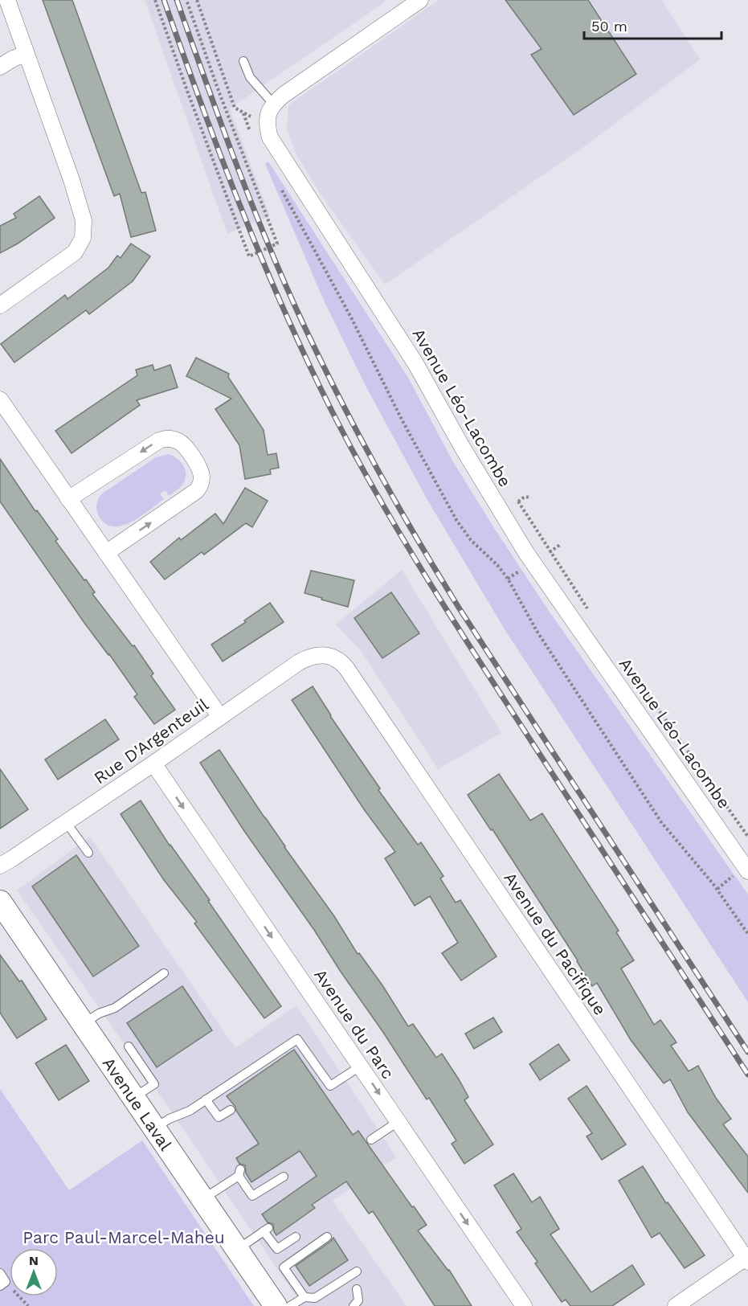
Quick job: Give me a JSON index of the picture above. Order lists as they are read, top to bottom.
{
  "streets": {
    "street": [
      "Avenue Léo-Lacombe",
      "Rue D'Argenteuil",
      "Avenue du Pacifique",
      "Avenue du Parc",
      "Avenue Laval"
    ]
  },
  "crossings": [
    ["Rue D'Argenteuil", "Avenue du Pacifique"],
    ["Rue D'Argenteuil", "Avenue du Parc"]
  ],
  "one_way": ["Avenue du Parc"],
  "parks": ["Parc Paul-Marcel-Maheu"],
  "scale_bar": "50 m",
  "north": "top"
}
